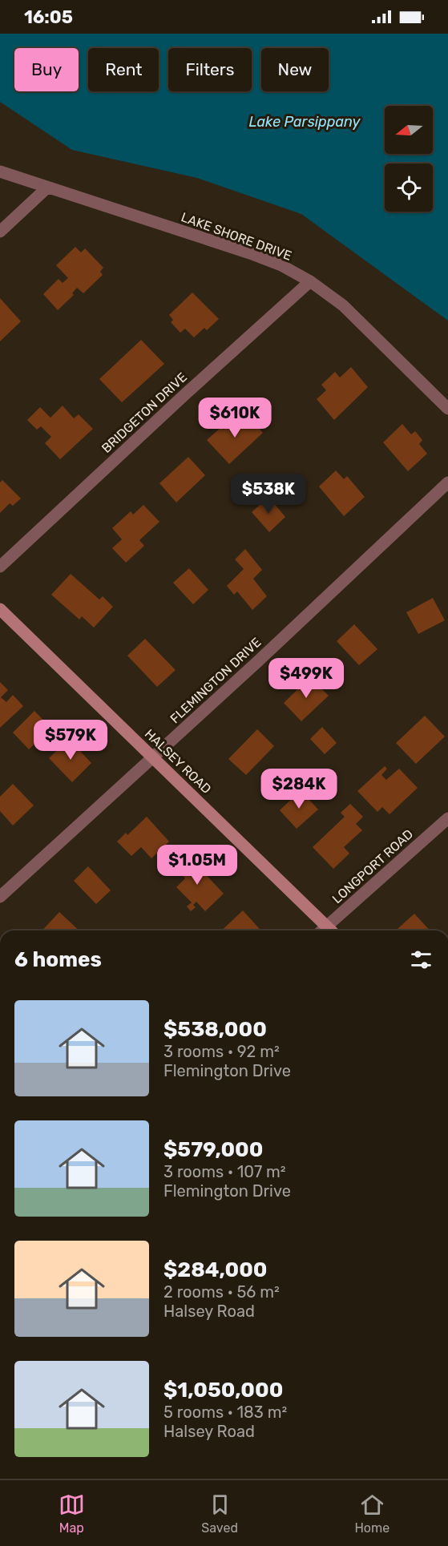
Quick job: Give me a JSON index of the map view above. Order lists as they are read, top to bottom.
{
  "streets": {
    "street": [
      "LAKE SHORE DRIVE",
      "BRIDGETON DRIVE",
      "FLEMINGTON DRIVE",
      "HALSEY ROAD",
      "LONGPORT ROAD"
    ]
  },
  "crossings": [
    ["LAKE SHORE DRIVE", "BRIDGETON DRIVE"],
    ["FLEMINGTON DRIVE", "HALSEY ROAD"]
  ],
  "water": ["Lake Parsippany"],
  "north": "left",
  "page": {
    "status": "16:05",
    "chip": [
      "Buy",
      "Rent",
      "Filters",
      "New"
    ],
    "price": [
      "$610K",
      "$538K",
      "$499K",
      "$579K",
      "$284K",
      "$1.05M"
    ],
    "heading": "6 homes",
    "list": [
      {
        "name": "$538,000",
        "note": "3 rooms · 92 m² · Flemington Drive"
      },
      {
        "name": "$579,000",
        "note": "3 rooms · 107 m² · Flemington Drive"
      },
      {
        "name": "$284,000",
        "note": "2 rooms · 56 m² · Halsey Road"
      },
      {
        "name": "$1,050,000",
        "note": "5 rooms · 183 m² · Halsey Road"
      }
    ],
    "tabs": ["Map", "Saved", "Home"]
  }
}
